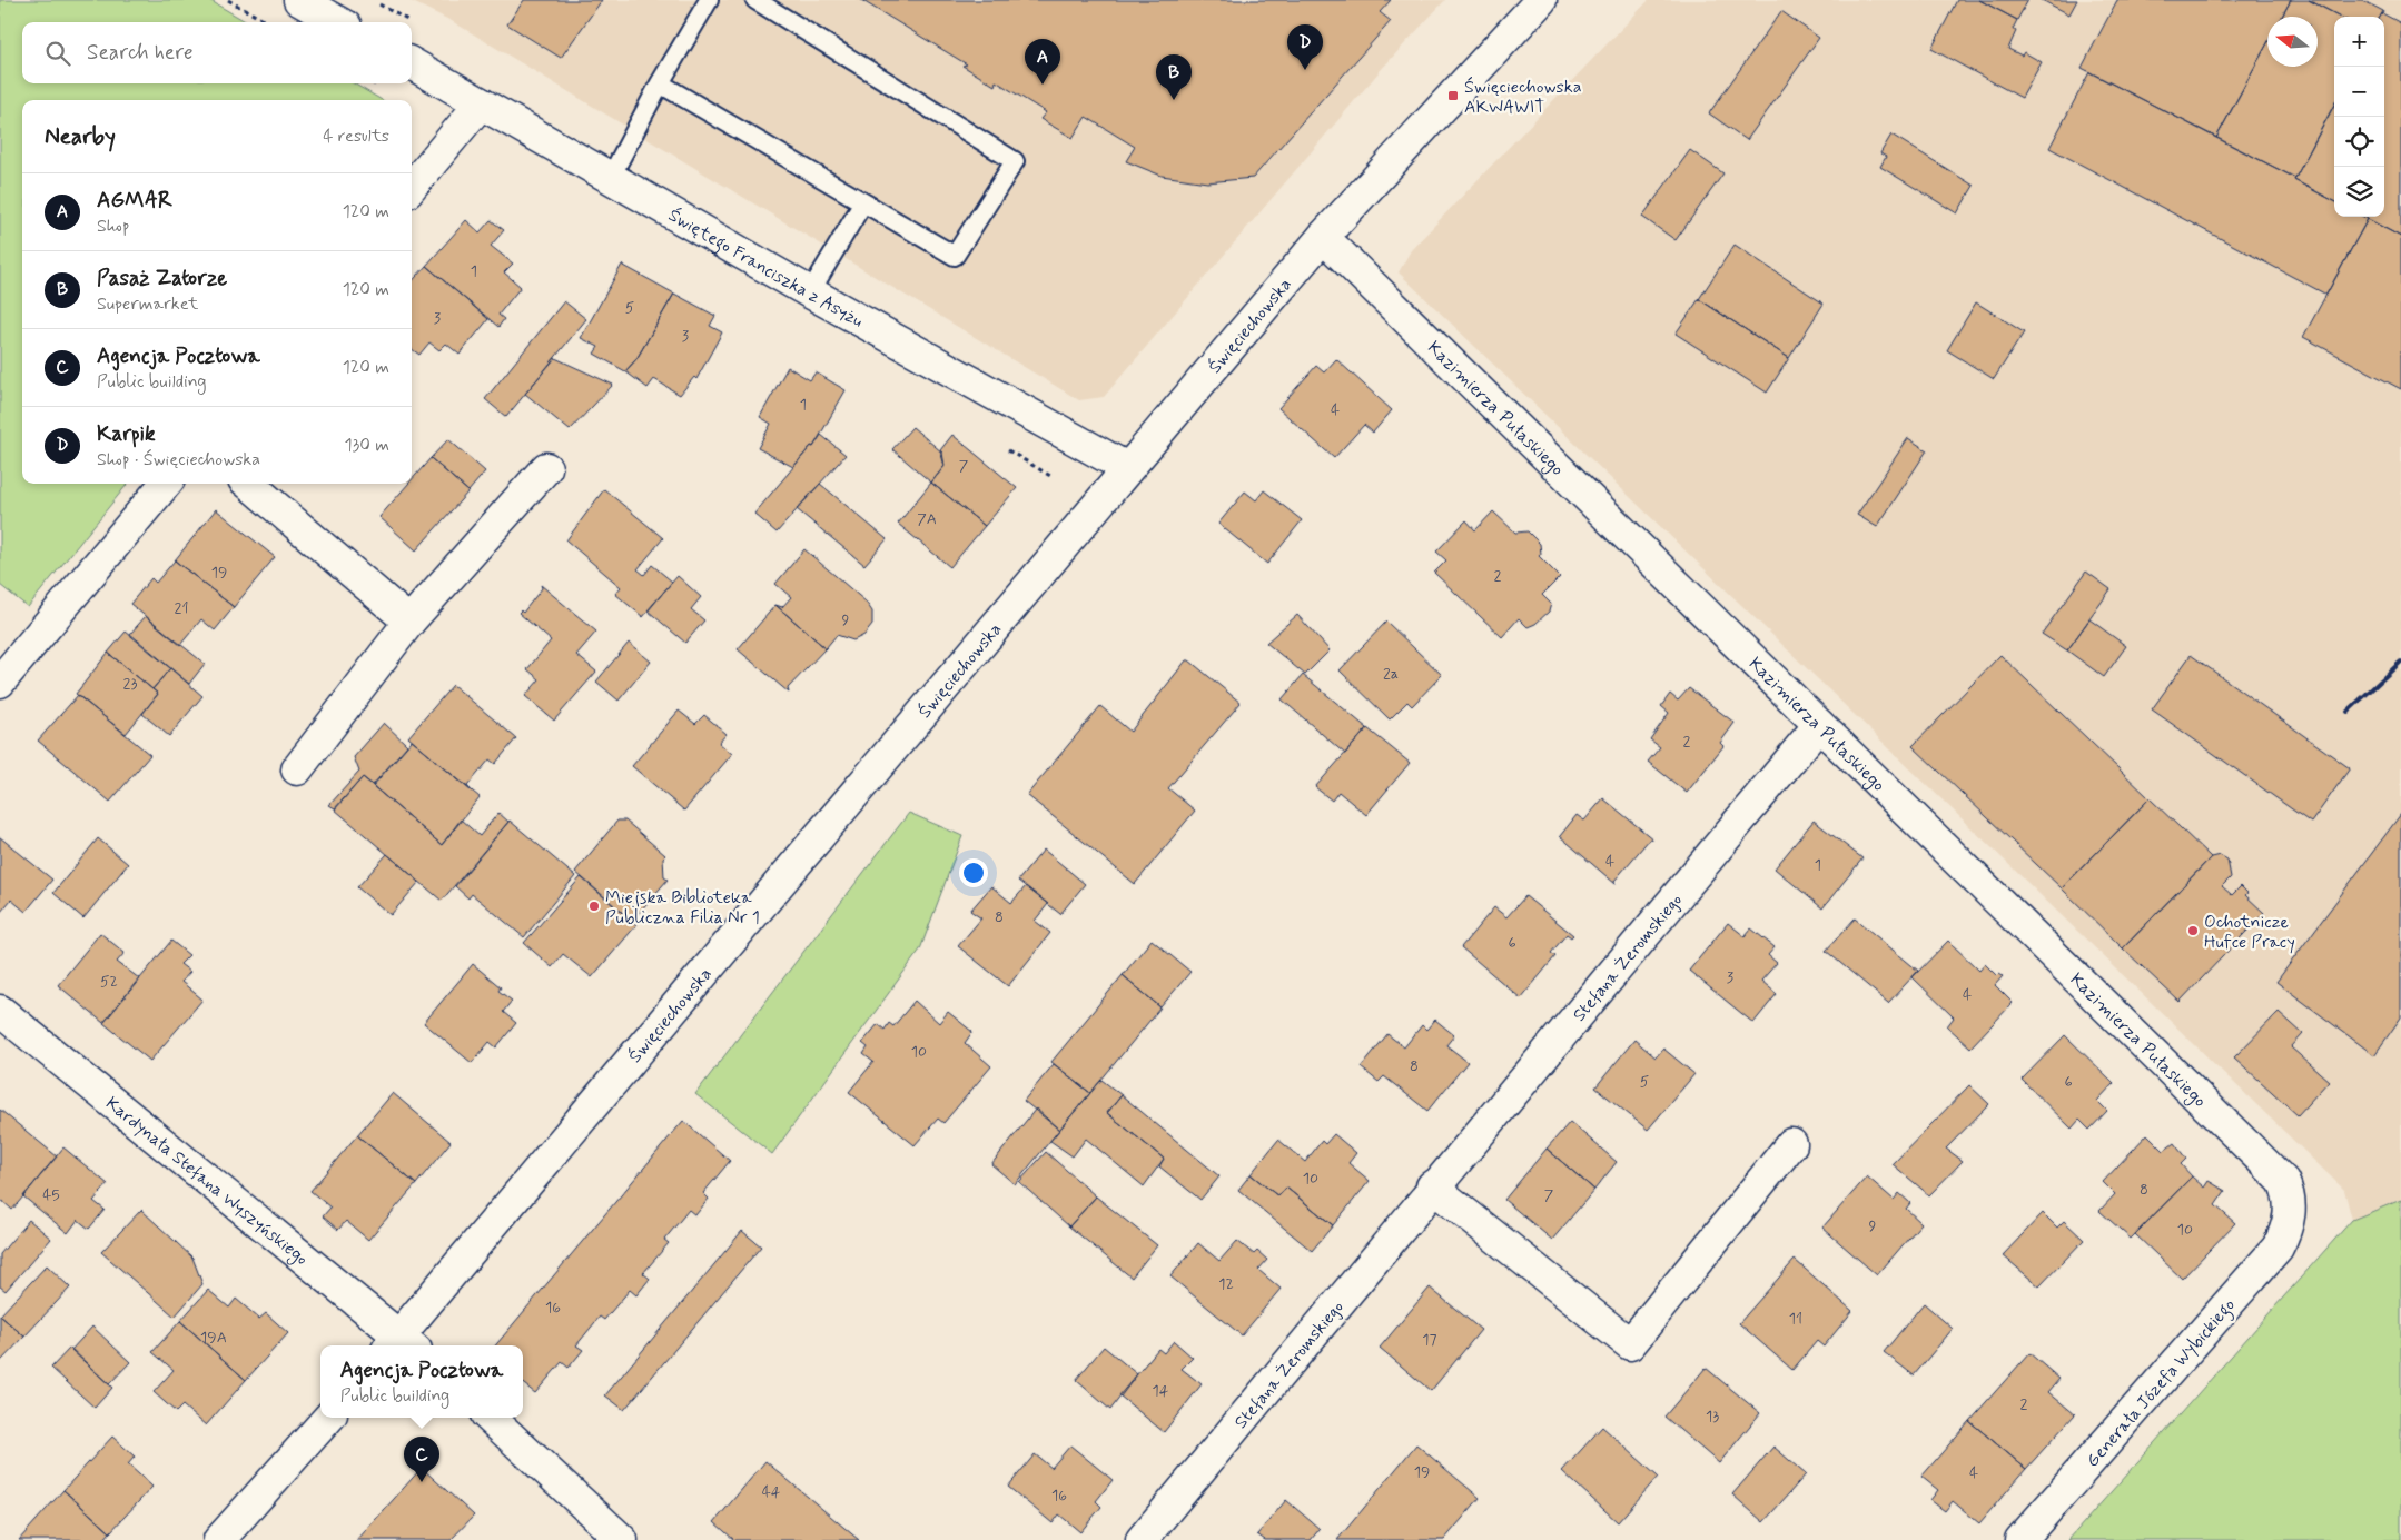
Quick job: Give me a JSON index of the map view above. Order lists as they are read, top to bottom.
{
  "streets": {
    "street": [
      "Świętego Franciszka z Asyżu",
      "Święciechowska",
      "Kazimierza Pułaskiego",
      "Stefana Żeromskiego",
      "Kardynała Stefana Wyszyńskiego",
      "Generała Józefa Wybickiego"
    ]
  },
  "crossings": [
    ["Świętego Franciszka z Asyżu", "Święciechowska"],
    ["Święciechowska", "Kazimierza Pułaskiego"],
    ["Święciechowska", "Kardynała Stefana Wyszyńskiego"],
    ["Kazimierza Pułaskiego", "Stefana Żeromskiego"],
    ["Kazimierza Pułaskiego", "Generała Józefa Wybickiego"]
  ],
  "places": {
    "transit": ["Święciechowska AKWAWIT"],
    "other": ["Miejska Biblioteka Publiczna Filia Nr 1", "Ochotnicze Hufce Pracy"]
  },
  "house_numbers": [
    "1",
    "5",
    "3",
    "3",
    "1",
    "4",
    "7",
    "7A",
    "19",
    "2",
    "21",
    "9",
    "2a",
    "23",
    "2",
    "4",
    "1",
    "8",
    "6",
    "3",
    "52",
    "4",
    "10",
    "8",
    "5",
    "6",
    "10",
    "8",
    "45",
    "7",
    "9",
    "10",
    "12",
    "16",
    "11",
    "19A",
    "17",
    "14",
    "2",
    "13",
    "19",
    "4",
    "44",
    "16"
  ],
  "north": "left",
  "page": {
    "map_buttons": ["+", "−"],
    "search": "Search here",
    "pins": [
      "D",
      "A",
      "B",
      "C"
    ],
    "heading": ["Nearby", "4 results"],
    "list": [
      {
        "mark": "A",
        "name": "AGMAR",
        "note": "Shop",
        "value": "120 m"
      },
      {
        "mark": "B",
        "name": "Pasaż Zatorze",
        "note": "Supermarket",
        "value": "120 m"
      },
      {
        "mark": "C",
        "name": "Agencja Pocztowa",
        "note": "Public building",
        "value": "120 m"
      },
      {
        "mark": "D",
        "name": "Karpik",
        "note": "Shop · Święciechowska",
        "value": "130 m"
      }
    ],
    "popup": ["Agencja Pocztowa", "Public building"]
  }
}
